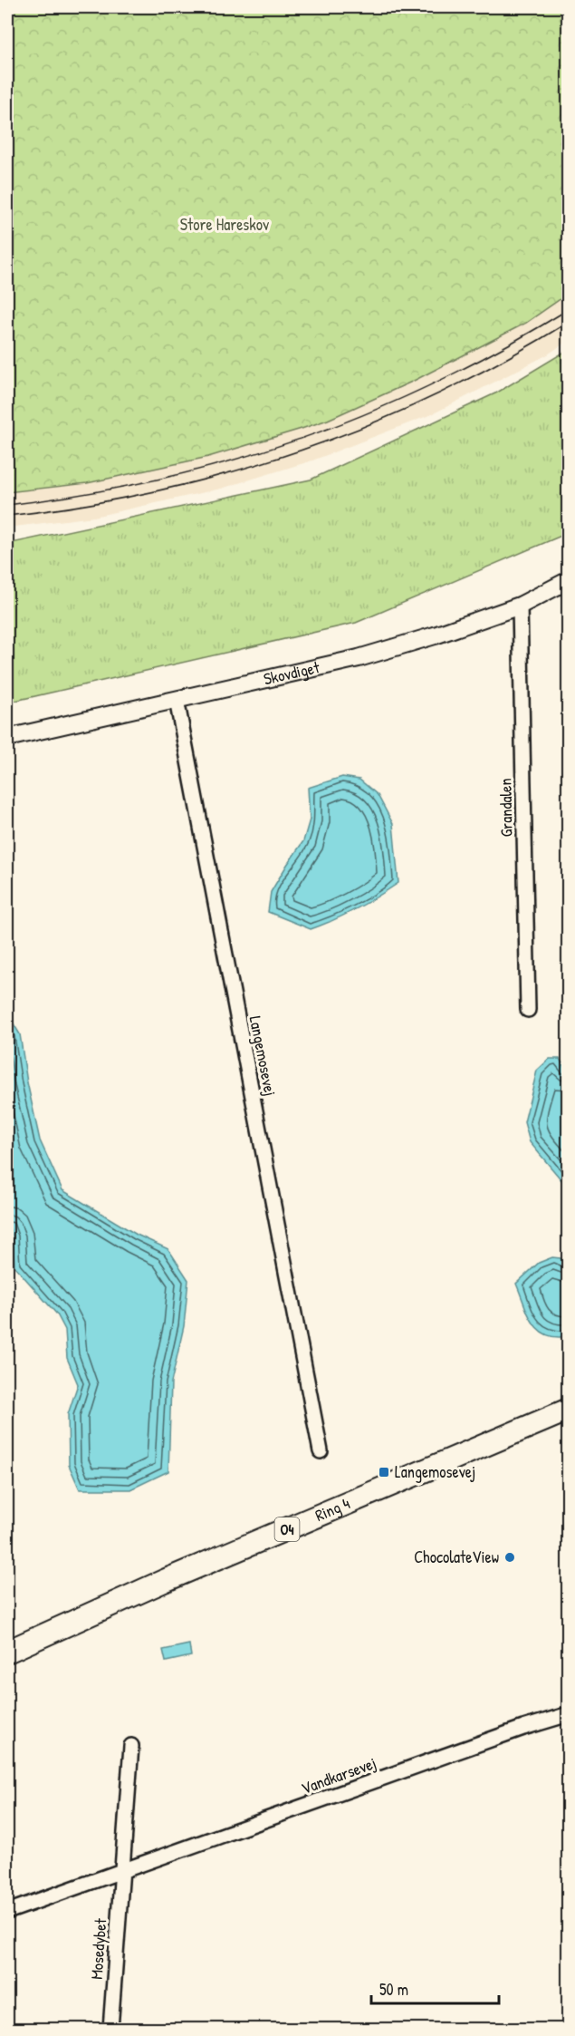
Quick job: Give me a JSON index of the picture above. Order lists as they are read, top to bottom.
{
  "streets": {
    "main road": ["Ring 4", "O4"],
    "street": [
      "Skovdiget",
      "Grandalen",
      "Langemosevej",
      "Vandkarsevej",
      "Mosedybet"
    ]
  },
  "crossings": [
    ["Skovdiget", "Grandalen"],
    ["Skovdiget", "Langemosevej"],
    ["Vandkarsevej", "Mosedybet"]
  ],
  "parks": ["Store Hareskov"],
  "places": {
    "transit": ["Langemosevej"],
    "other": ["ChocolateView"]
  },
  "scale_bar": "50 m"
}
